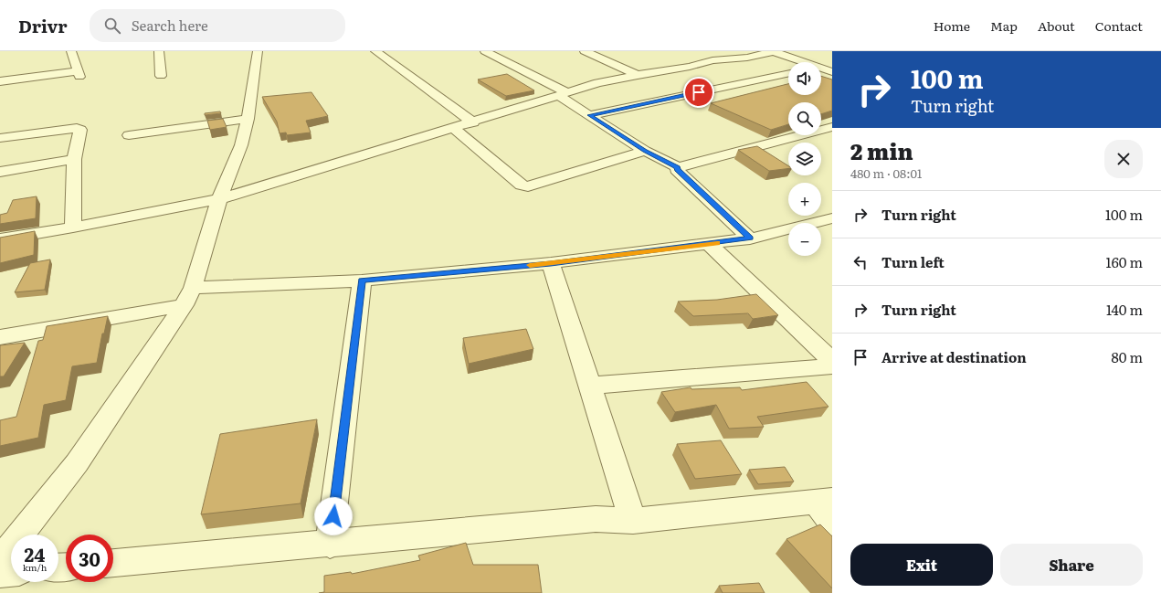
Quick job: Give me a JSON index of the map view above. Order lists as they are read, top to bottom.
{
  "page": {
    "header": "Drivr",
    "search": "Search here",
    "nav": [
      "Home",
      "Map",
      "About",
      "Contact"
    ],
    "turn": ["100 m", "Turn right"],
    "map_buttons": ["+", "−"],
    "heading": ["2 min", "480 m · 08:01"],
    "list": [
      {
        "name": "Turn right",
        "value": "100 m"
      },
      {
        "name": "Turn left",
        "value": "160 m"
      },
      {
        "name": "Turn right",
        "value": "140 m"
      },
      {
        "name": "Arrive at destination",
        "value": "80 m"
      }
    ],
    "speed": "24 km/h",
    "limit": "30",
    "buttons": ["Exit", "Share"]
  }
}
